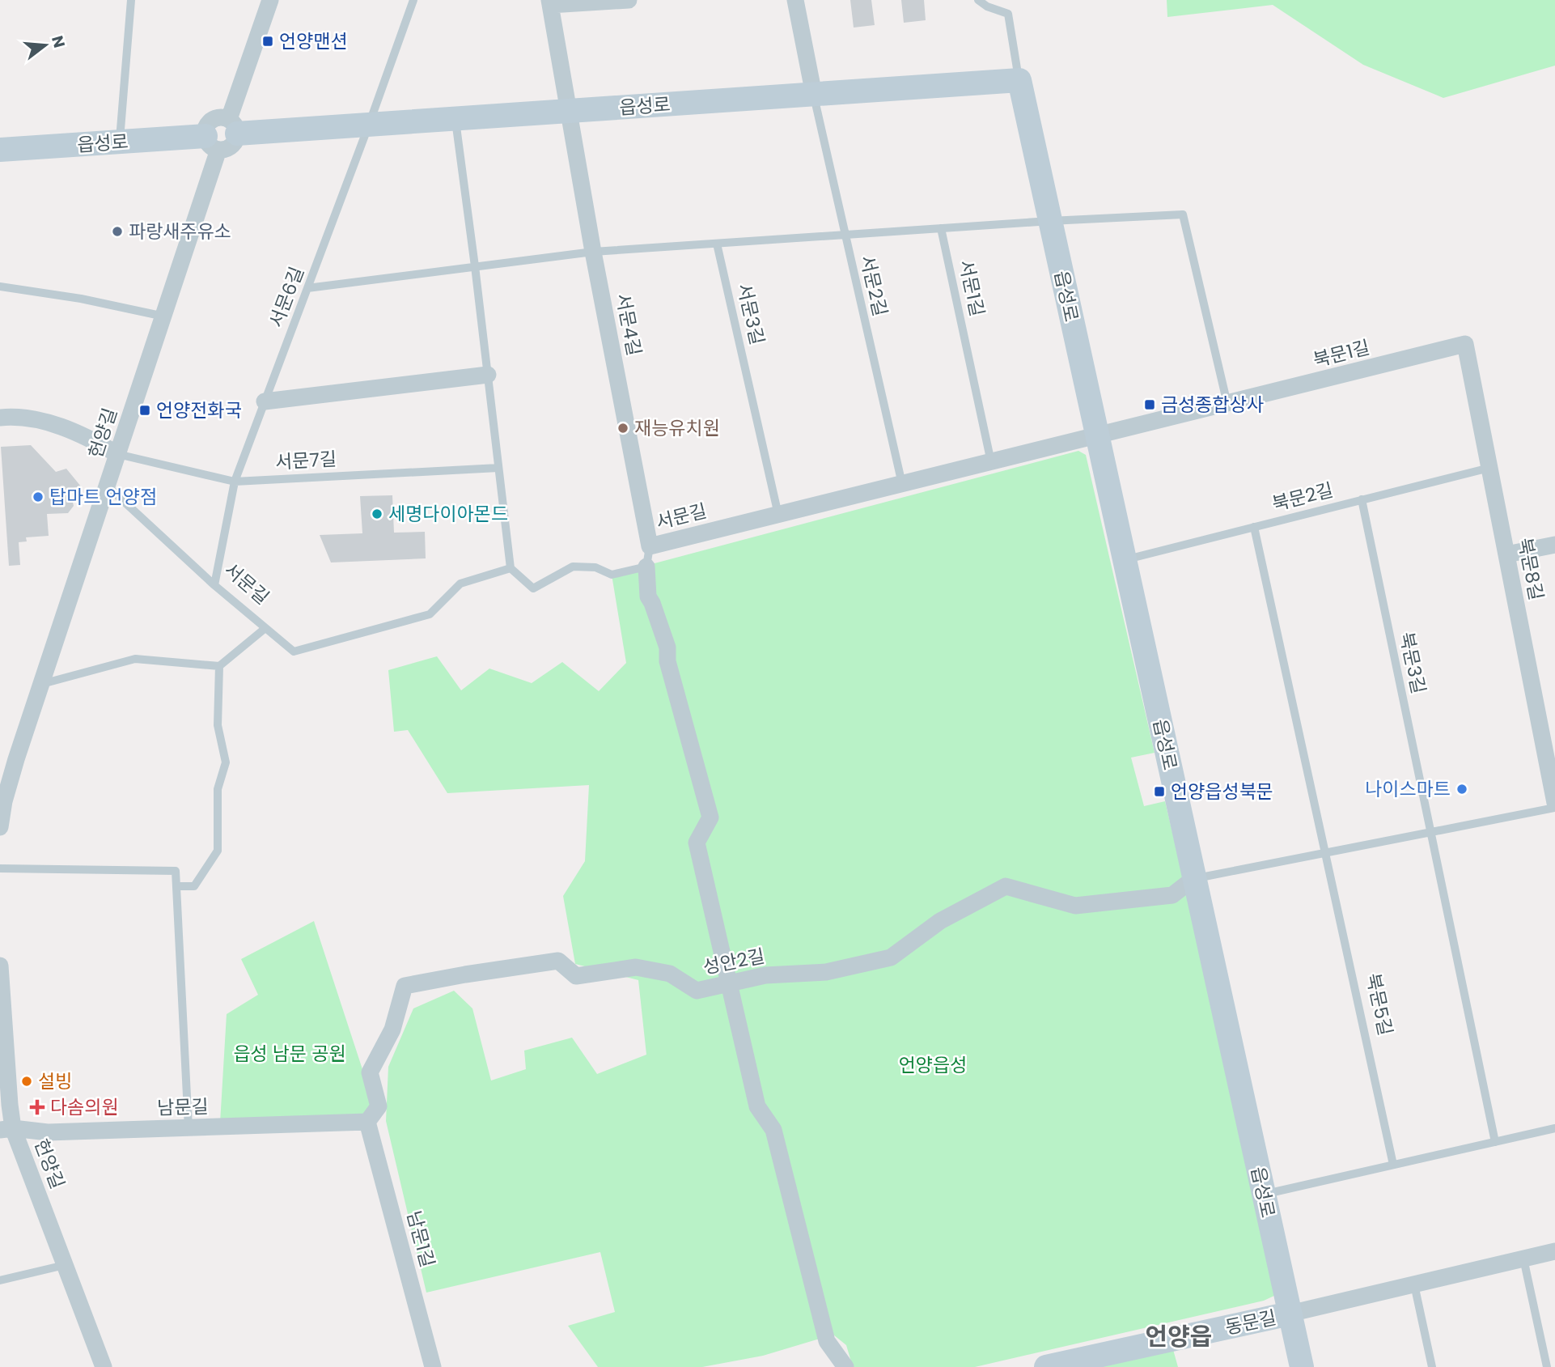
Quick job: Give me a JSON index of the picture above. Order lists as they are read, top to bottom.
{
  "streets": {
    "street": [
      "읍성로",
      "서문4길",
      "북문1길",
      "헌양길",
      "서문길",
      "북문8길",
      "성안2길",
      "남문길",
      "남문1길",
      "동문길"
    ],
    "lane": [
      "서문2길",
      "서문1길",
      "서문6길",
      "서문3길",
      "서문7길",
      "북문2길",
      "북문3길",
      "북문5길"
    ]
  },
  "crossings": [
    ["읍성로", "서문2길"],
    ["읍성로", "서문6길"],
    ["읍성로", "서문4길"],
    ["읍성로", "북문1길"],
    ["읍성로", "헌양길"],
    ["읍성로", "북문2길"],
    ["읍성로", "서문길"],
    ["읍성로", "성안2길"],
    ["읍성로", "동문길"],
    ["서문2길", "서문길"],
    ["서문1길", "서문길"],
    ["서문6길", "서문7길"],
    ["서문6길", "서문길"],
    ["서문3길", "서문길"],
    ["서문4길", "서문길"],
    ["북문1길", "서문길"],
    ["북문1길", "북문8길"],
    ["헌양길", "서문7길"],
    ["헌양길", "서문길"],
    ["헌양길", "남문길"],
    ["북문2길", "북문8길"],
    ["북문2길", "북문3길"],
    ["성안2길", "남문길"],
    ["성안2길", "남문1길"],
    ["남문길", "남문1길"]
  ],
  "districts": ["언양읍"],
  "parks": ["읍성 남문 공원", "언양읍성"],
  "places": {
    "transit": [
      "언양맨션",
      "금성종합상사",
      "언양전화국",
      "언양읍성북문"
    ],
    "other": [
      "파랑새주유소",
      "재능유치원",
      "탑마트 언양점",
      "세명다이아몬드",
      "나이스마트",
      "설빙"
    ],
    "health": ["다솜의원"]
  },
  "north": "right"
}
